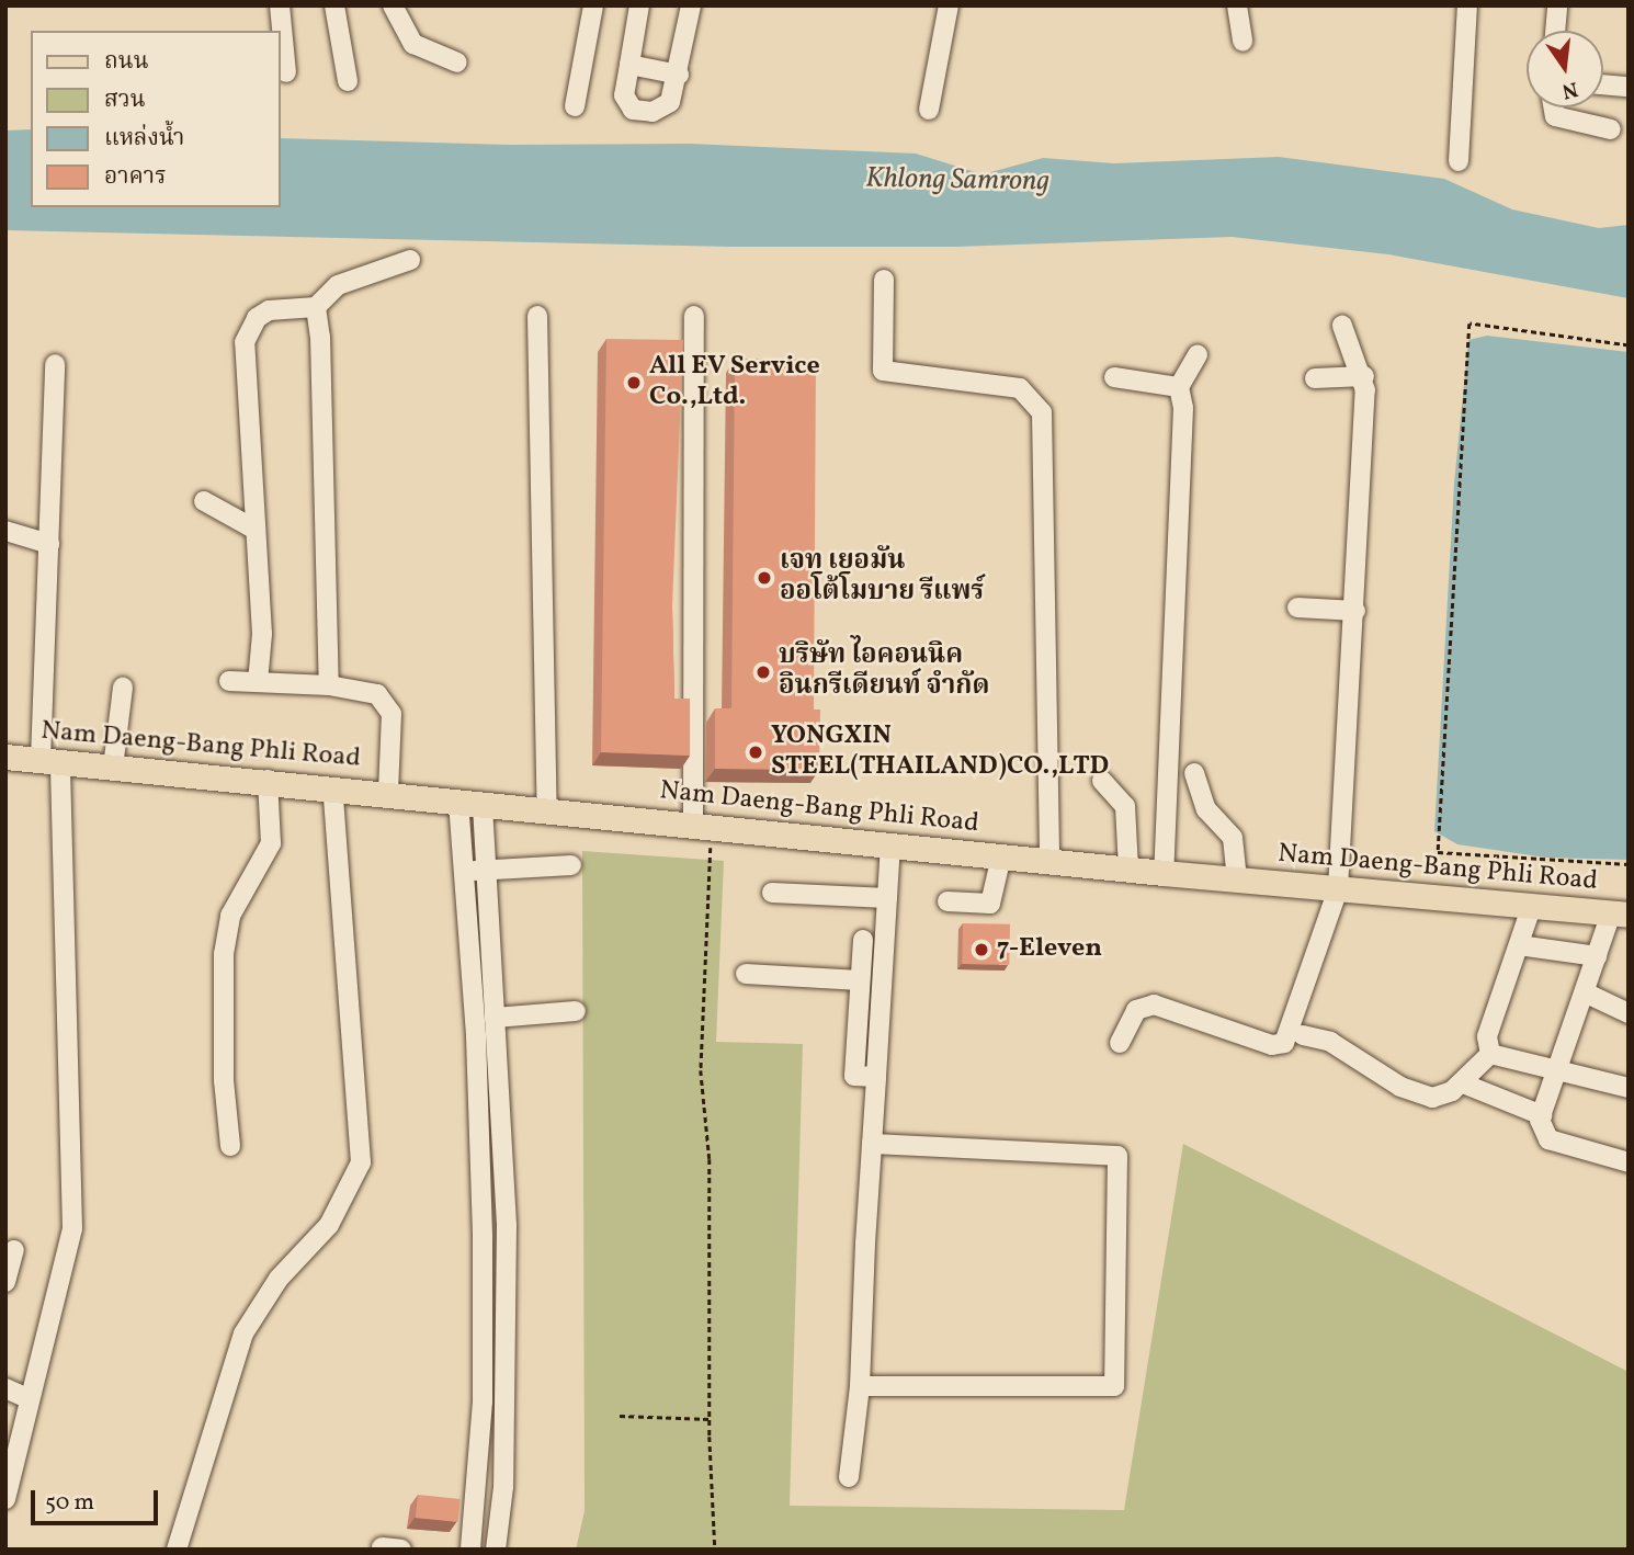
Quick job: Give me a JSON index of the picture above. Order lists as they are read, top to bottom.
{
  "streets": {
    "main road": ["Nam Daeng-Bang Phli Road"]
  },
  "water": ["Khlong Samrong"],
  "places": [
    "All EV Service Co.,Ltd.",
    "เจท เยอมัน ออโต้โมบาย รีแพร์",
    "บริษัท ไอคอนนิค อินกรีเดียนท์ จำกัด",
    "YONGXIN STEEL(THAILAND)CO.,LTD",
    "7-Eleven"
  ],
  "legend": [
    "ถนน",
    "สวน",
    "แหล่งน้ำ",
    "อาคาร"
  ],
  "scale_bar": "50 m",
  "north": "bottom"
}
